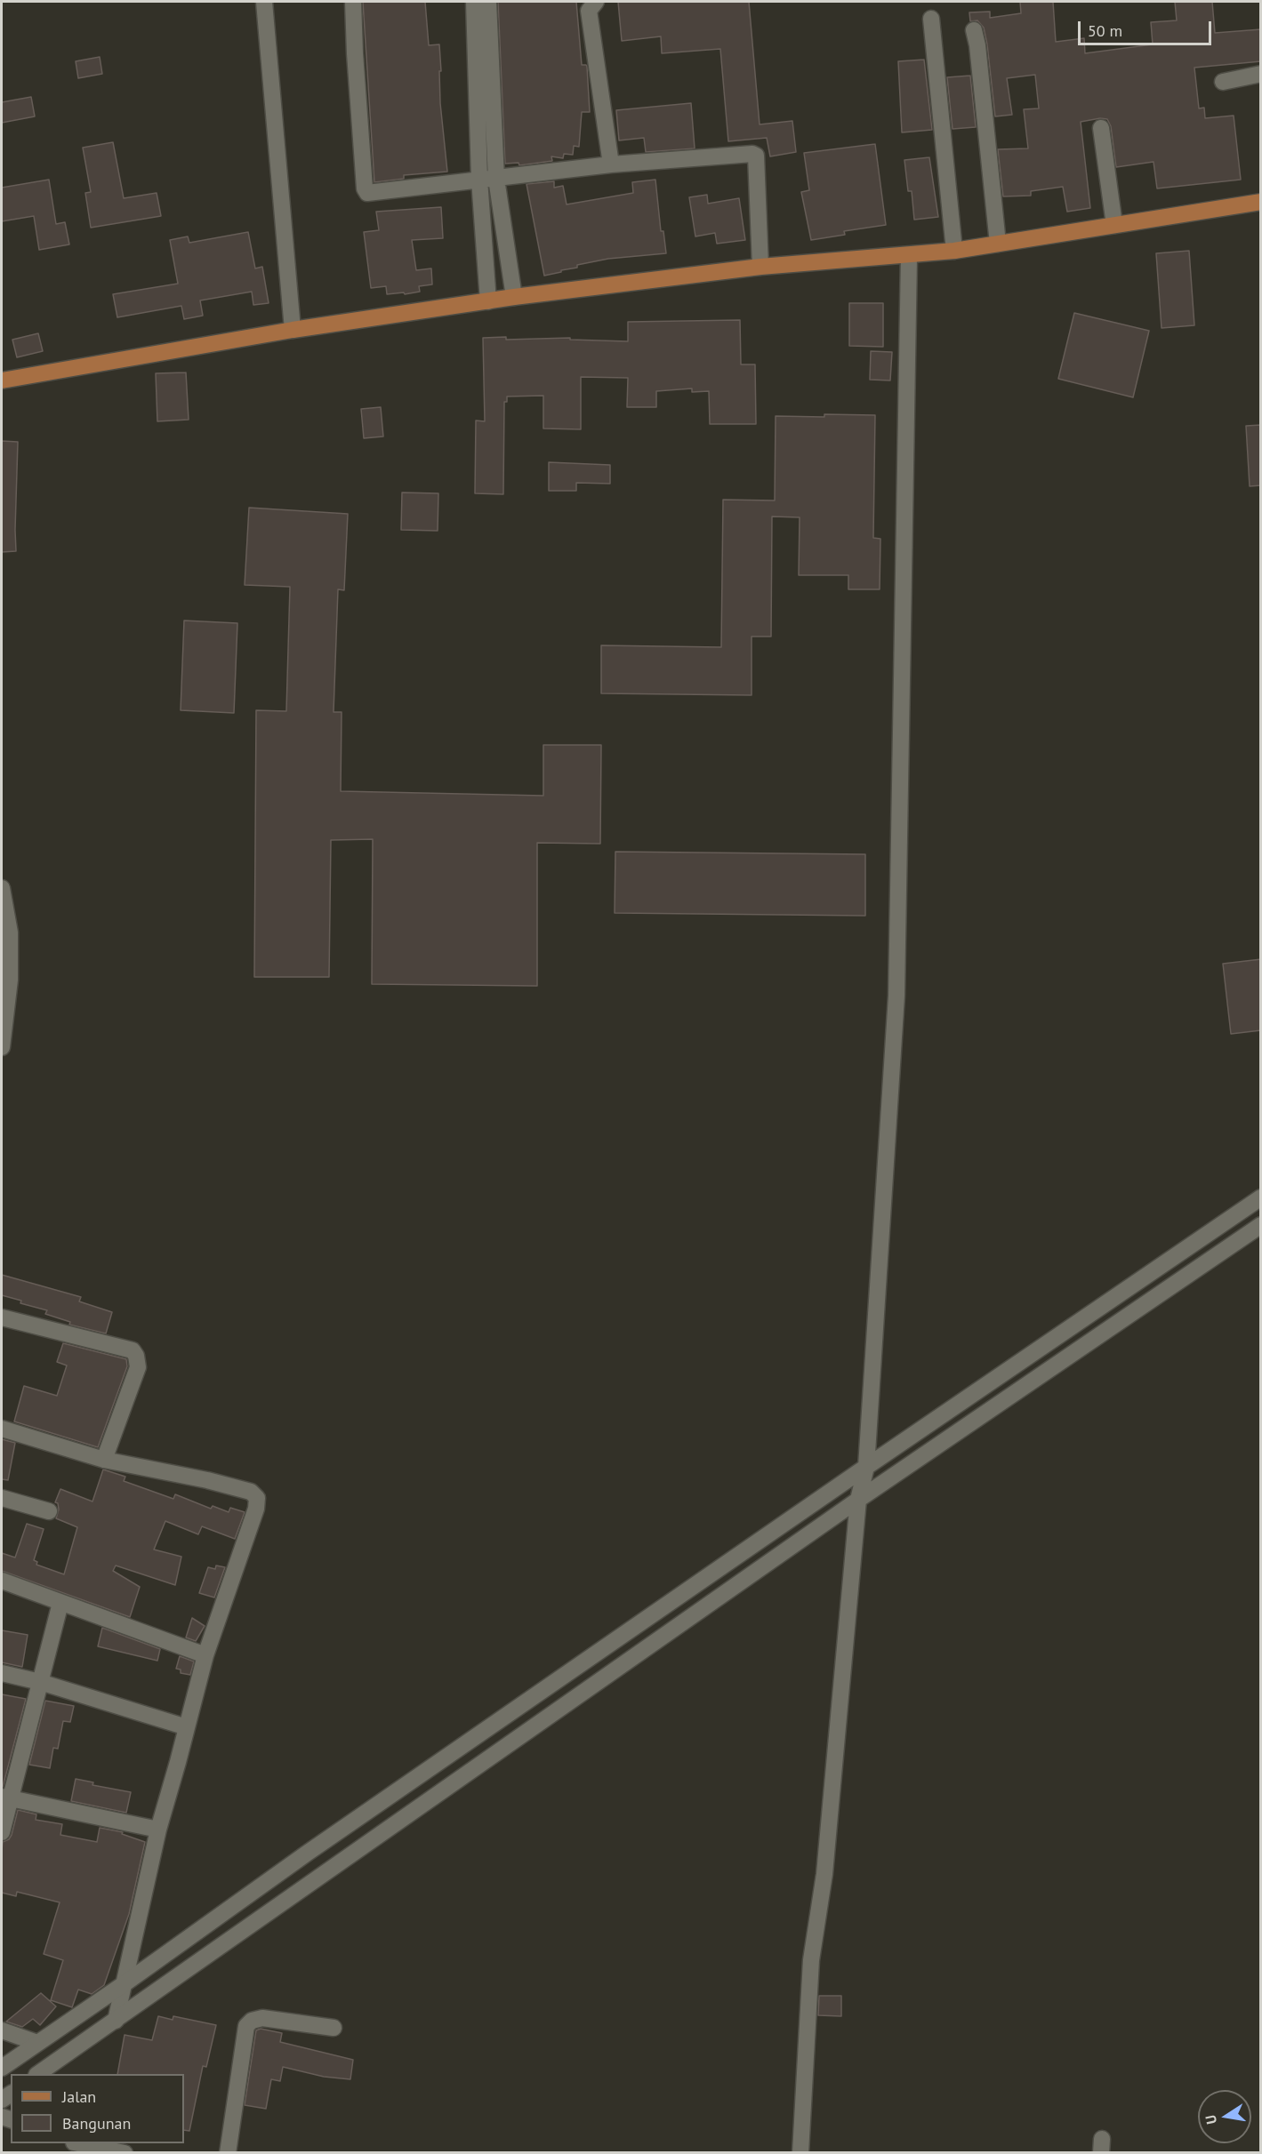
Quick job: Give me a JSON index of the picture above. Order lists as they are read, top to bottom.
{
  "legend": ["Jalan", "Bangunan"],
  "scale_bar": "50 m",
  "north": "left"
}
